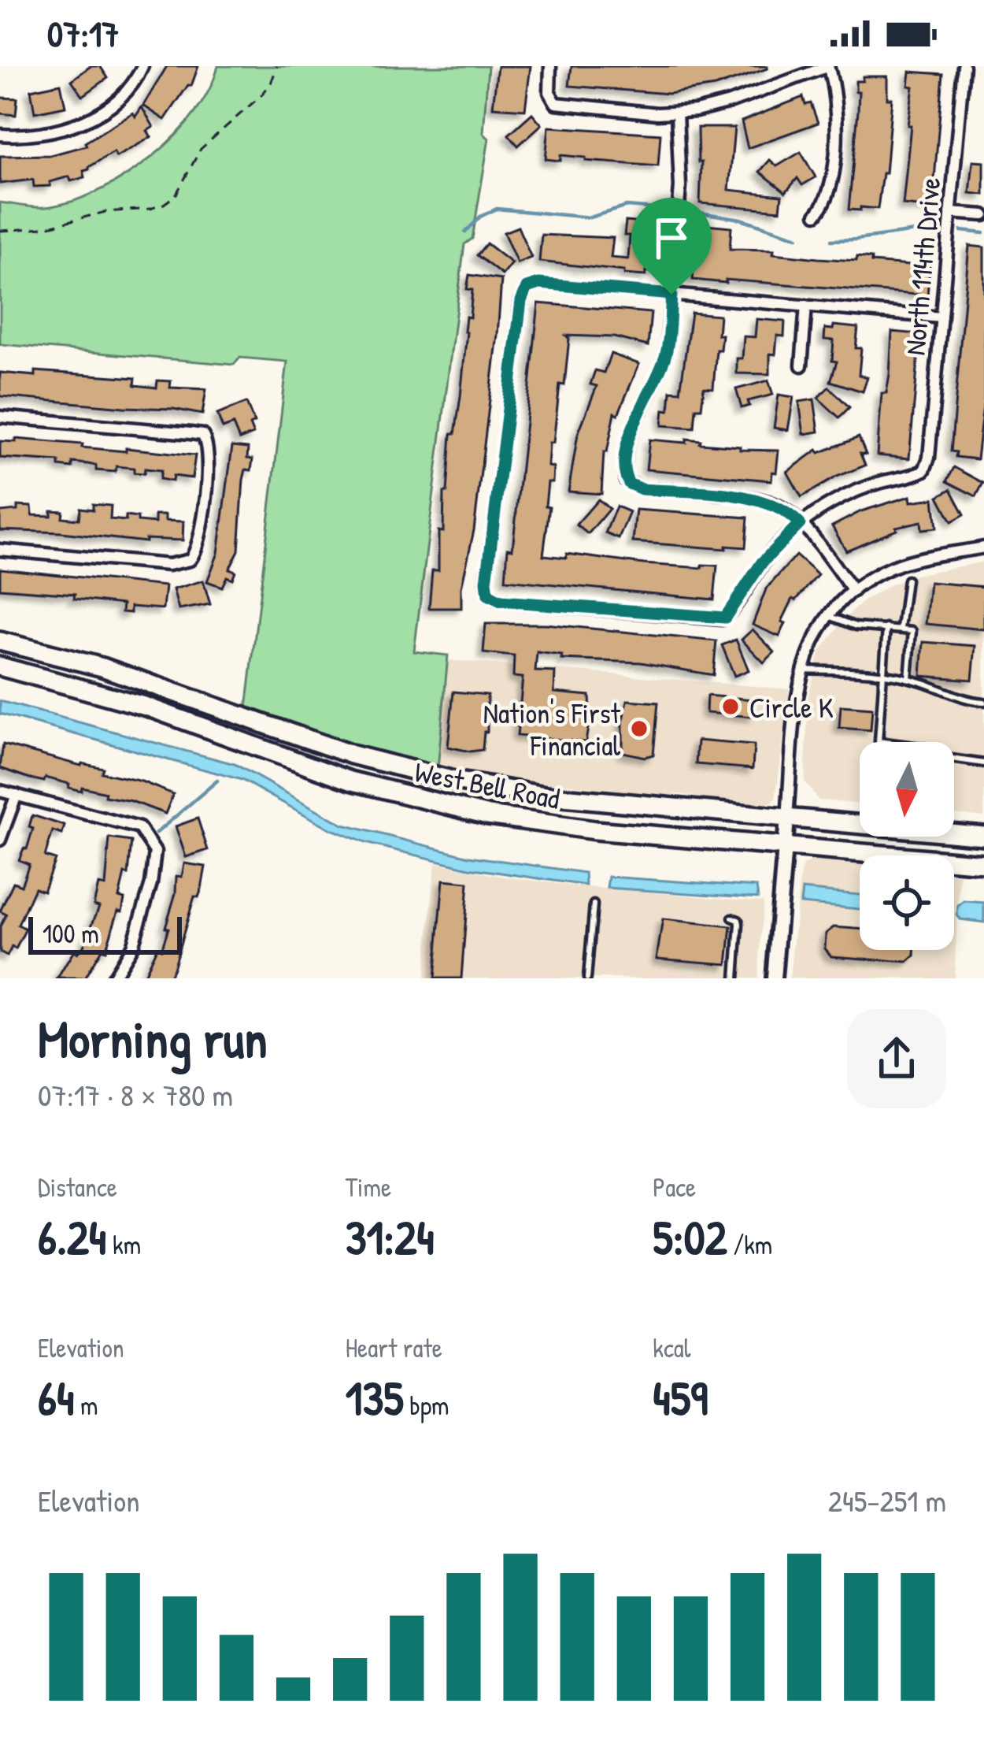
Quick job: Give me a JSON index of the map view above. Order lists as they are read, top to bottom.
{
  "streets": {
    "main road": ["West Bell Road"],
    "street": ["North 114th Drive"]
  },
  "places": ["Circle K", "Nation's First Financial"],
  "scale_bar": "100 m",
  "north": "bottom",
  "page": {
    "status": "07:17",
    "scale": "100 m",
    "heading": ["Morning run", "07:17 · 8 × 780 m"],
    "stats": [
      ["Distance", "6.24 km"],
      ["Time", "31:24"],
      ["Pace", "5:02 /km"],
      ["Elevation", "64 m"],
      ["Heart rate", "135 bpm"],
      ["kcal", "459"]
    ],
    "chart": ["Elevation", "245–251 m"]
  }
}
